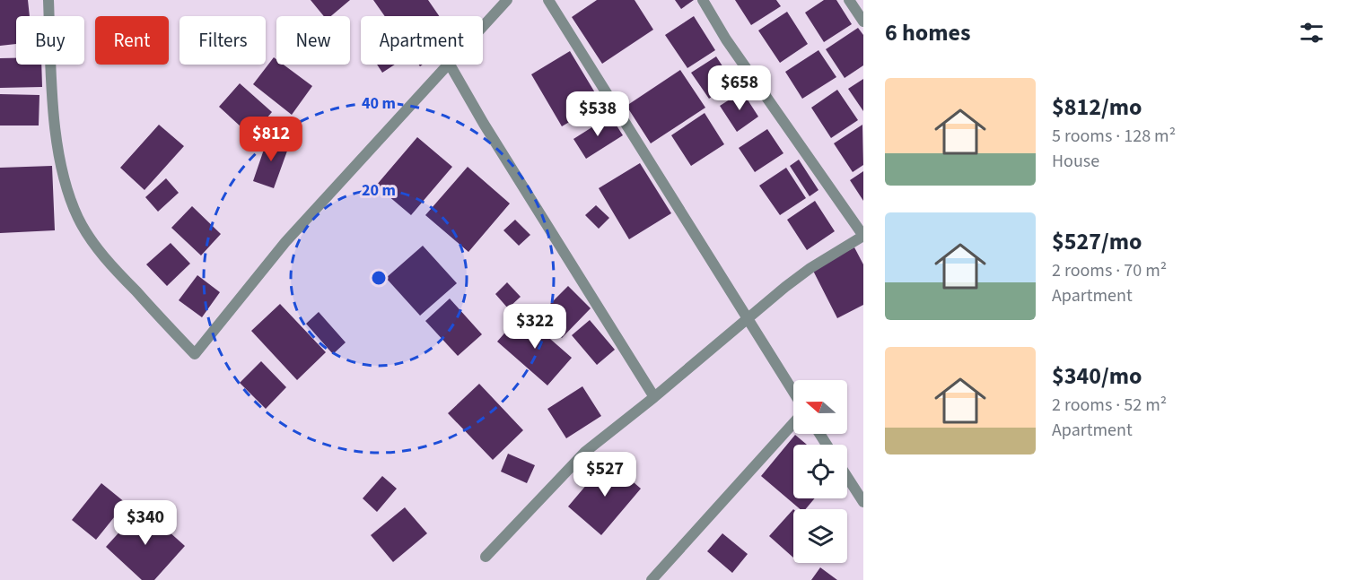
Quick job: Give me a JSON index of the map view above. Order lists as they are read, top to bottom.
{
  "north": "left",
  "page": {
    "heading": "6 homes",
    "chip": [
      "Buy",
      "Rent",
      "Filters",
      "New",
      "Apartment"
    ],
    "list": [
      {
        "name": "$812/mo",
        "note": "5 rooms · 128 m² · House"
      },
      {
        "name": "$527/mo",
        "note": "2 rooms · 70 m² · Apartment"
      },
      {
        "name": "$340/mo",
        "note": "2 rooms · 52 m² · Apartment"
      }
    ],
    "price": [
      "$658",
      "$538",
      "$812",
      "$322",
      "$527",
      "$340"
    ]
  },
  "rings": ["40 m", "20 m"]
}
